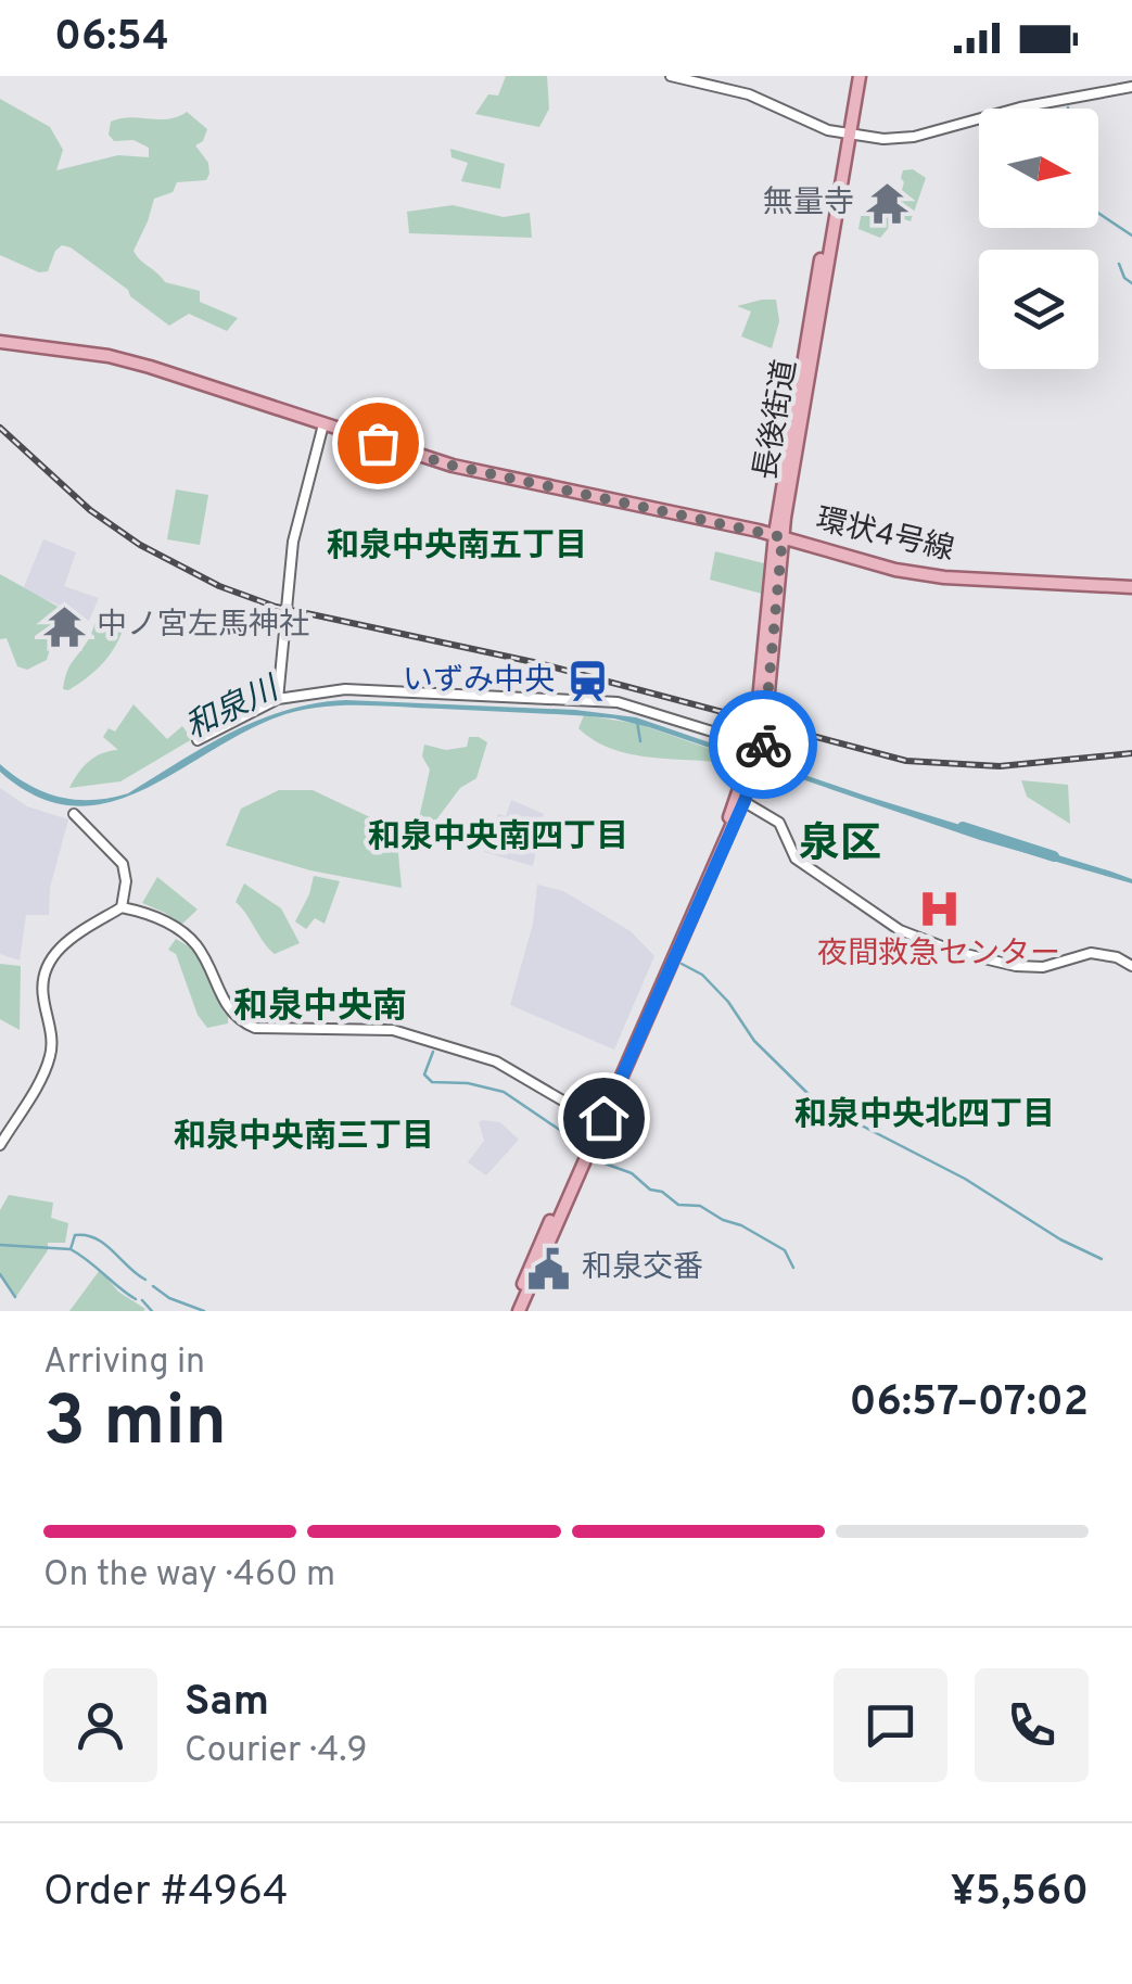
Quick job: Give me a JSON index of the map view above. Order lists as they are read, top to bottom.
{
  "streets": {
    "main road": ["長後街道", "環状4号線"]
  },
  "crossings": [
    ["長後街道", "環状4号線"]
  ],
  "districts": [
    "和泉中央南五丁目",
    "和泉中央南四丁目",
    "泉区",
    "和泉中央南",
    "和泉中央北四丁目",
    "和泉中央南三丁目"
  ],
  "water": ["和泉川"],
  "places": {
    "temple": ["無量寺", "中ノ宮左馬神社"],
    "station": ["いずみ中央"],
    "hospital": ["夜間救急センター"],
    "public building": ["和泉交番"]
  },
  "north": "right",
  "page": {
    "status": "06:54",
    "heading": ["3 min", "Arriving in", "06:57–07:02"],
    "panel": [
      "Sam",
      "Courier · 4.9",
      "Order #4964",
      "¥5,560"
    ],
    "bar": "On the way · 460 m"
  }
}
